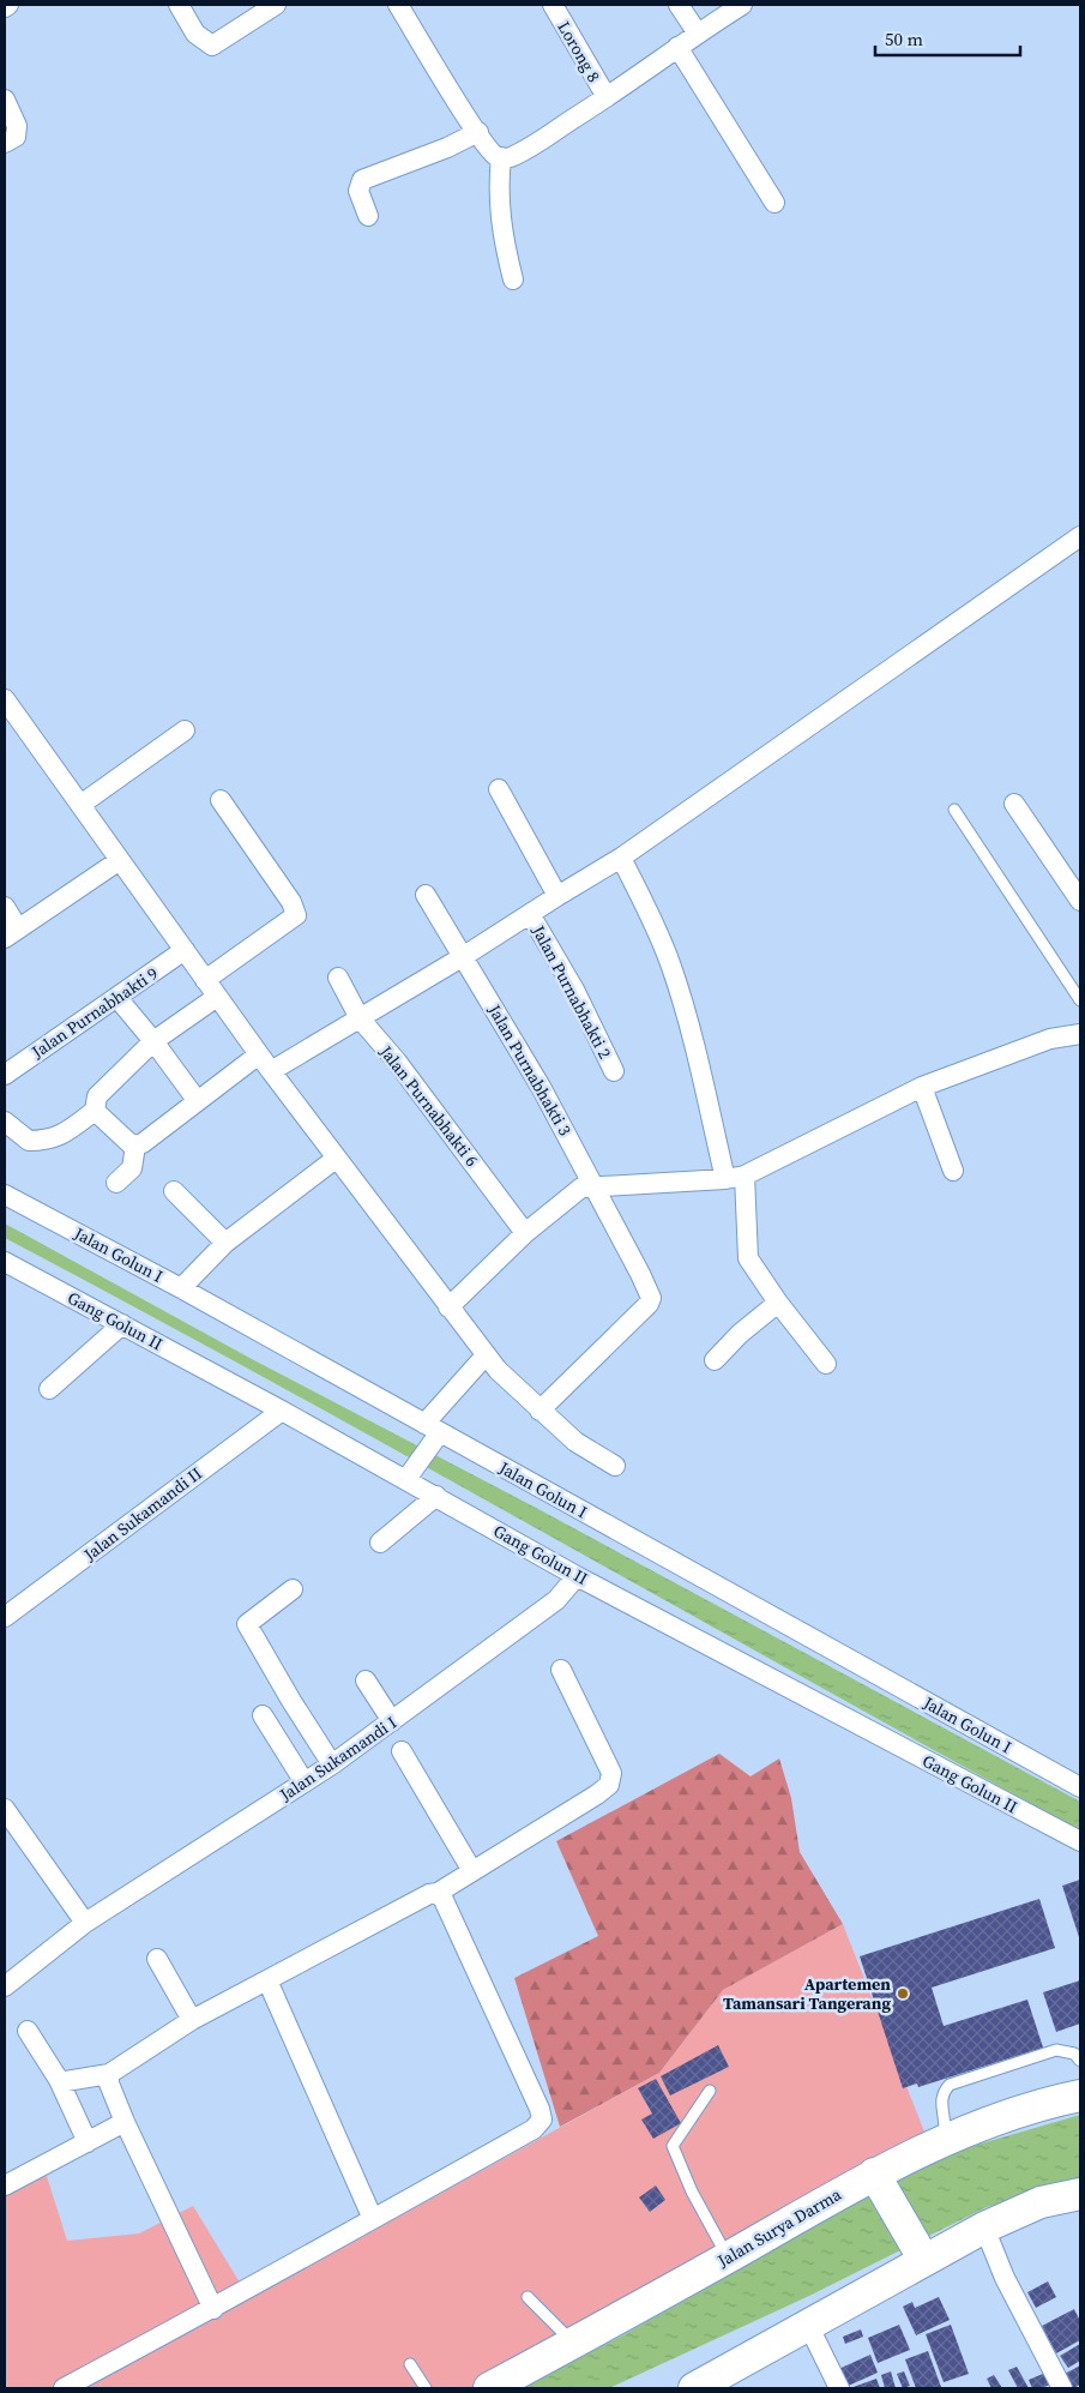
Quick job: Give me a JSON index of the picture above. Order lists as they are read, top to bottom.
{
  "streets": {
    "main road": ["Jalan Surya Darma"],
    "street": [
      "Lorong 8",
      "Jalan Purnabhakti 2",
      "Jalan Purnabhakti 9",
      "Jalan Purnabhakti 3",
      "Jalan Purnabhakti 6",
      "Jalan Golun I",
      "Gang Golun II",
      "Jalan Sukamandi II",
      "Jalan Sukamandi I"
    ]
  },
  "crossings": [
    ["Gang Golun II", "Jalan Sukamandi II"],
    ["Gang Golun II", "Jalan Sukamandi I"]
  ],
  "places": ["Apartemen Tamansari Tangerang"],
  "scale_bar": "50 m"
}
